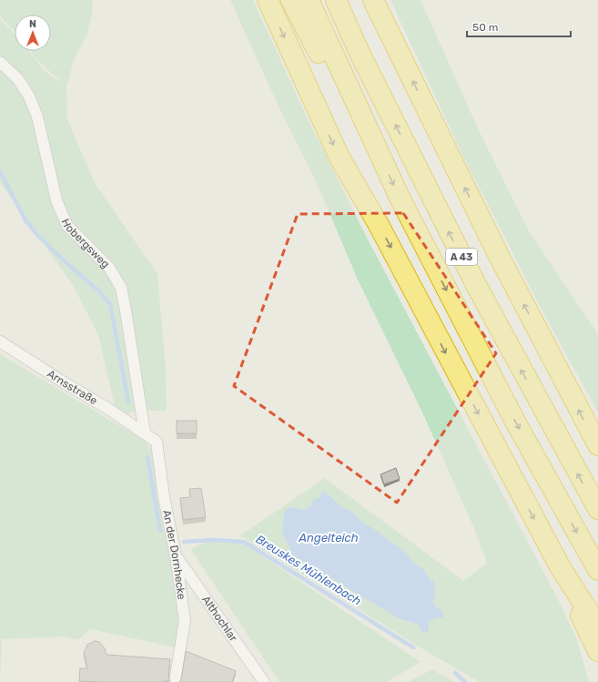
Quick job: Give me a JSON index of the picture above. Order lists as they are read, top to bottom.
{
  "streets": {
    "highway": ["A 43"],
    "street": [
      "Hobergsweg",
      "Arnsstraße",
      "An der Dornhecke",
      "Althochlar"
    ]
  },
  "crossings": [
    ["Hobergsweg", "Arnsstraße"],
    ["Hobergsweg", "An der Dornhecke"],
    ["Arnsstraße", "An der Dornhecke"],
    ["An der Dornhecke", "Althochlar"]
  ],
  "water": ["Angelteich", "Breuskes Mühlenbach"],
  "scale_bar": "50 m",
  "north": "top"
}
